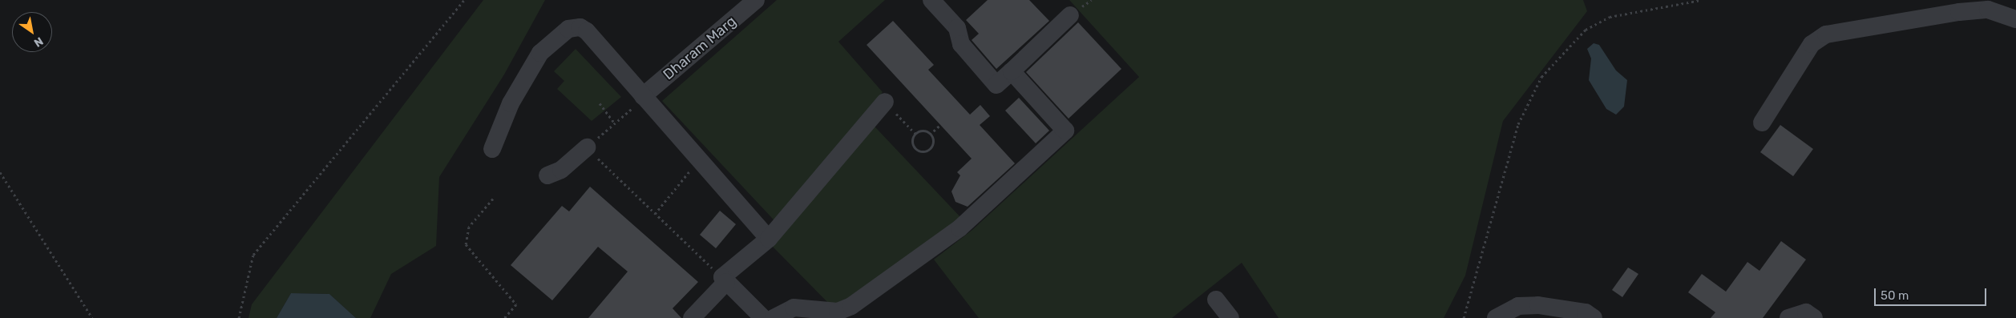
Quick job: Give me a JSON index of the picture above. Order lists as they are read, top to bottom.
{
  "streets": {
    "street": ["Dharam Marg"]
  },
  "scale_bar": "50 m",
  "north": "bottom right"
}
